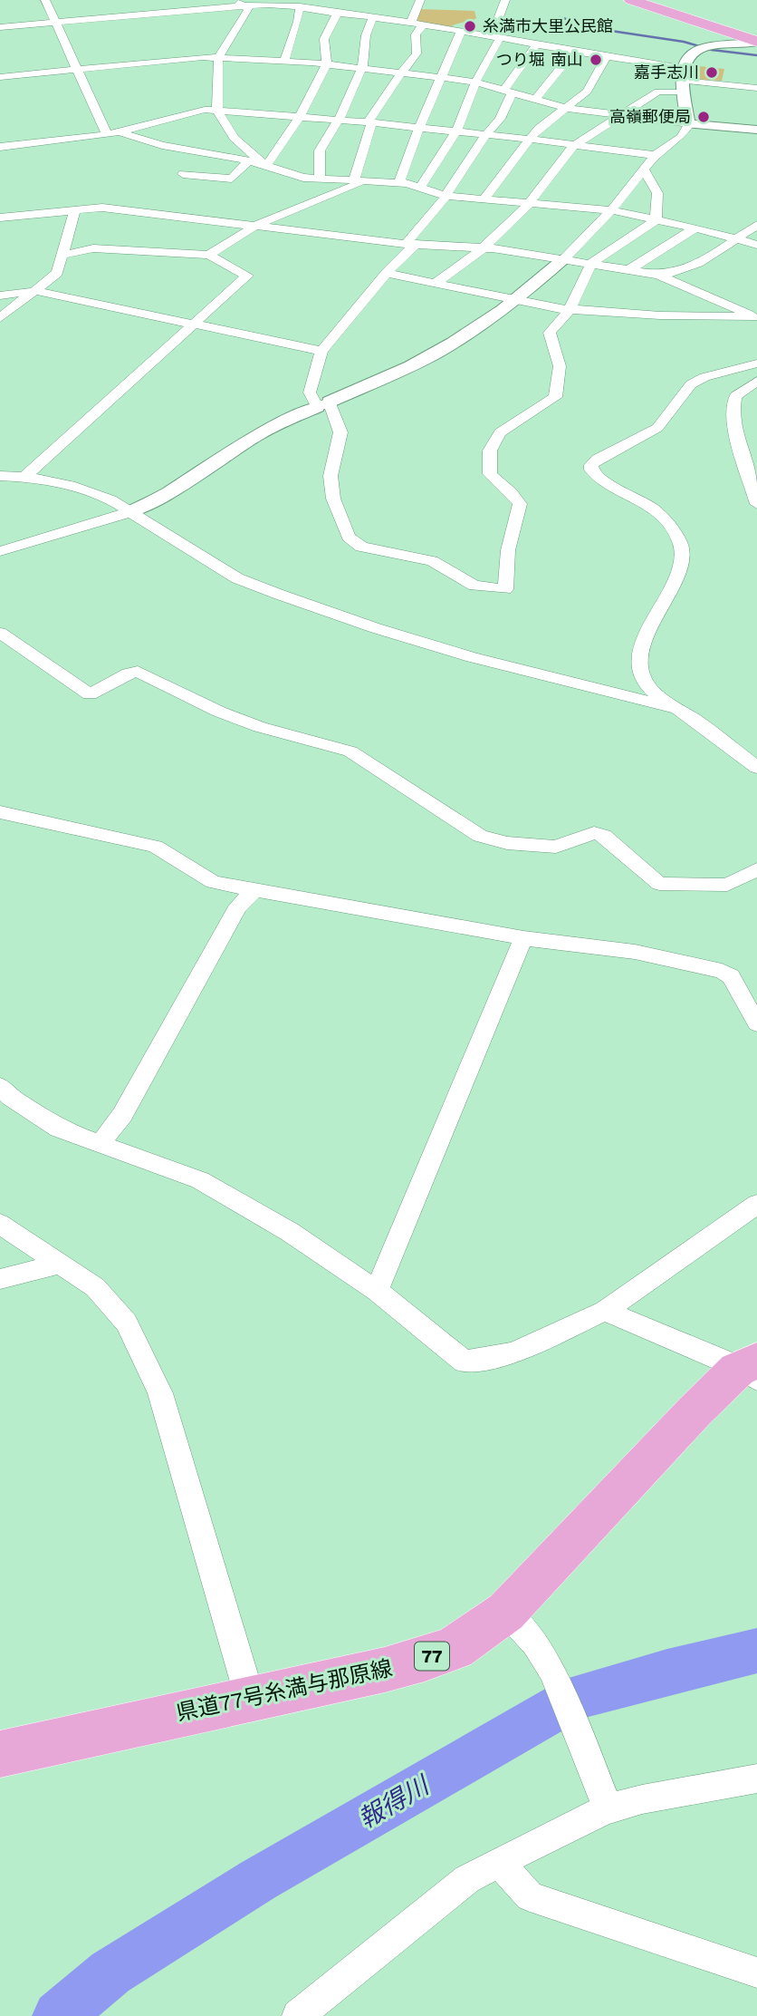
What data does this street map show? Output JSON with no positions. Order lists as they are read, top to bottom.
{
  "streets": {
    "main road": ["77", "県道77号糸満与那原線"]
  },
  "water": ["報得川"],
  "places": [
    "糸満市大里公民館",
    "つり堀 南山",
    "嘉手志川",
    "高嶺郵便局"
  ]
}
